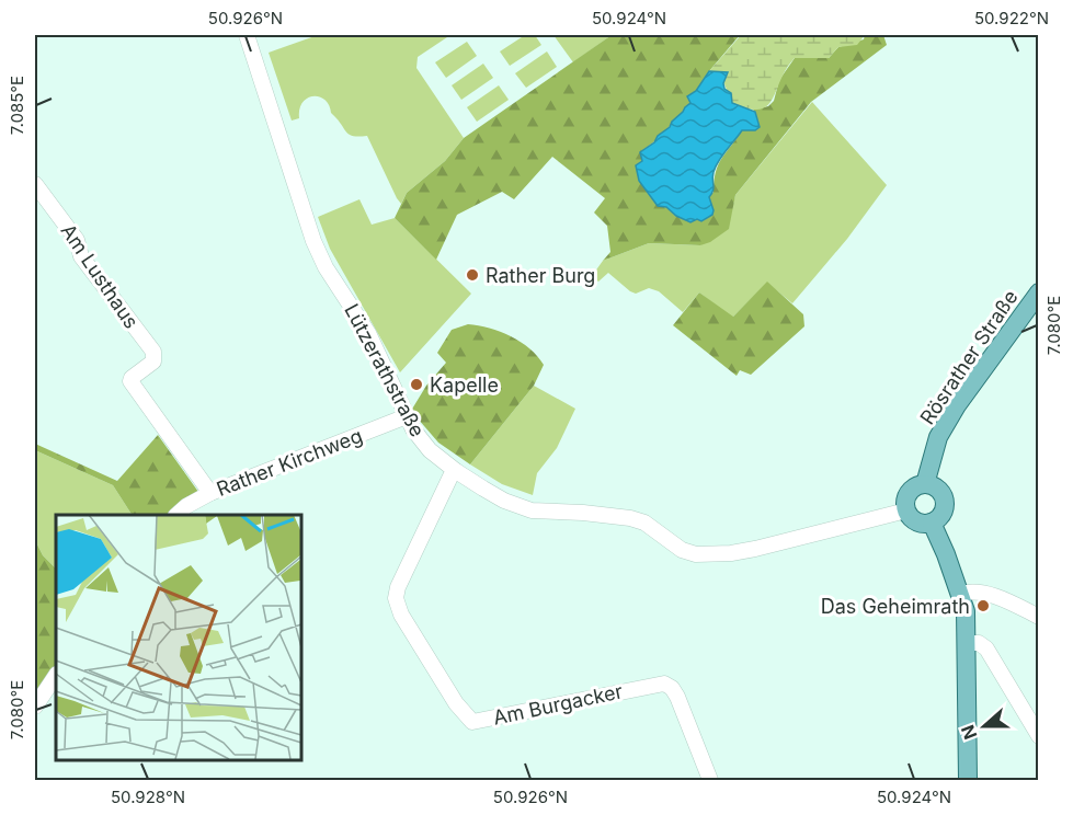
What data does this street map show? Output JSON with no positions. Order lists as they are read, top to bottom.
{
  "streets": {
    "main road": ["Rösrather Straße"],
    "street": [
      "Am Lusthaus",
      "Lützerathstraße",
      "Rather Kirchweg",
      "Am Burgacker"
    ]
  },
  "crossings": [
    ["Am Lusthaus", "Rather Kirchweg"],
    ["Rösrather Straße", "Lützerathstraße"],
    ["Lützerathstraße", "Rather Kirchweg"],
    ["Lützerathstraße", "Am Burgacker"]
  ],
  "places": ["Rather Burg", "Kapelle", "Das Geheimrath"],
  "north": "left",
  "coordinates": [
    "50.926°N",
    "50.924°N",
    "50.922°N",
    "7.085°E",
    "7.080°E",
    "50.928°N"
  ]
}
